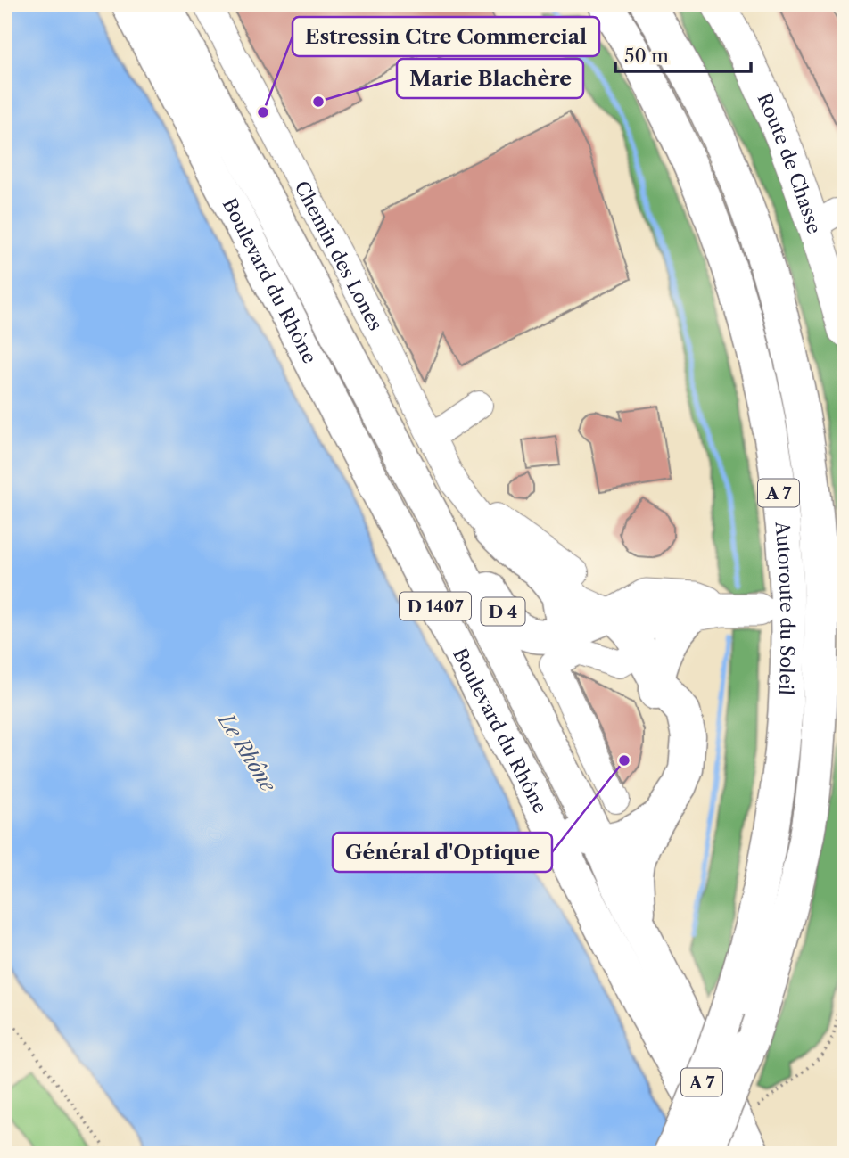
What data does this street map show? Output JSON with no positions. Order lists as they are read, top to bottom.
{
  "streets": {
    "highway": [
      "Boulevard du Rhône",
      "A 7",
      "D 1407",
      "Autoroute du Soleil",
      "D 4"
    ],
    "main road": ["Route de Chasse"],
    "street": ["Chemin des Lones"]
  },
  "crossings": [
    ["Boulevard du Rhône", "Autoroute du Soleil"],
    ["Boulevard du Rhône", "D 4"]
  ],
  "water": ["Le Rhône"],
  "places": ["Marie Blachère", "Estressin Ctre Commercial", "Général d'Optique"],
  "scale_bar": "50 m"
}
